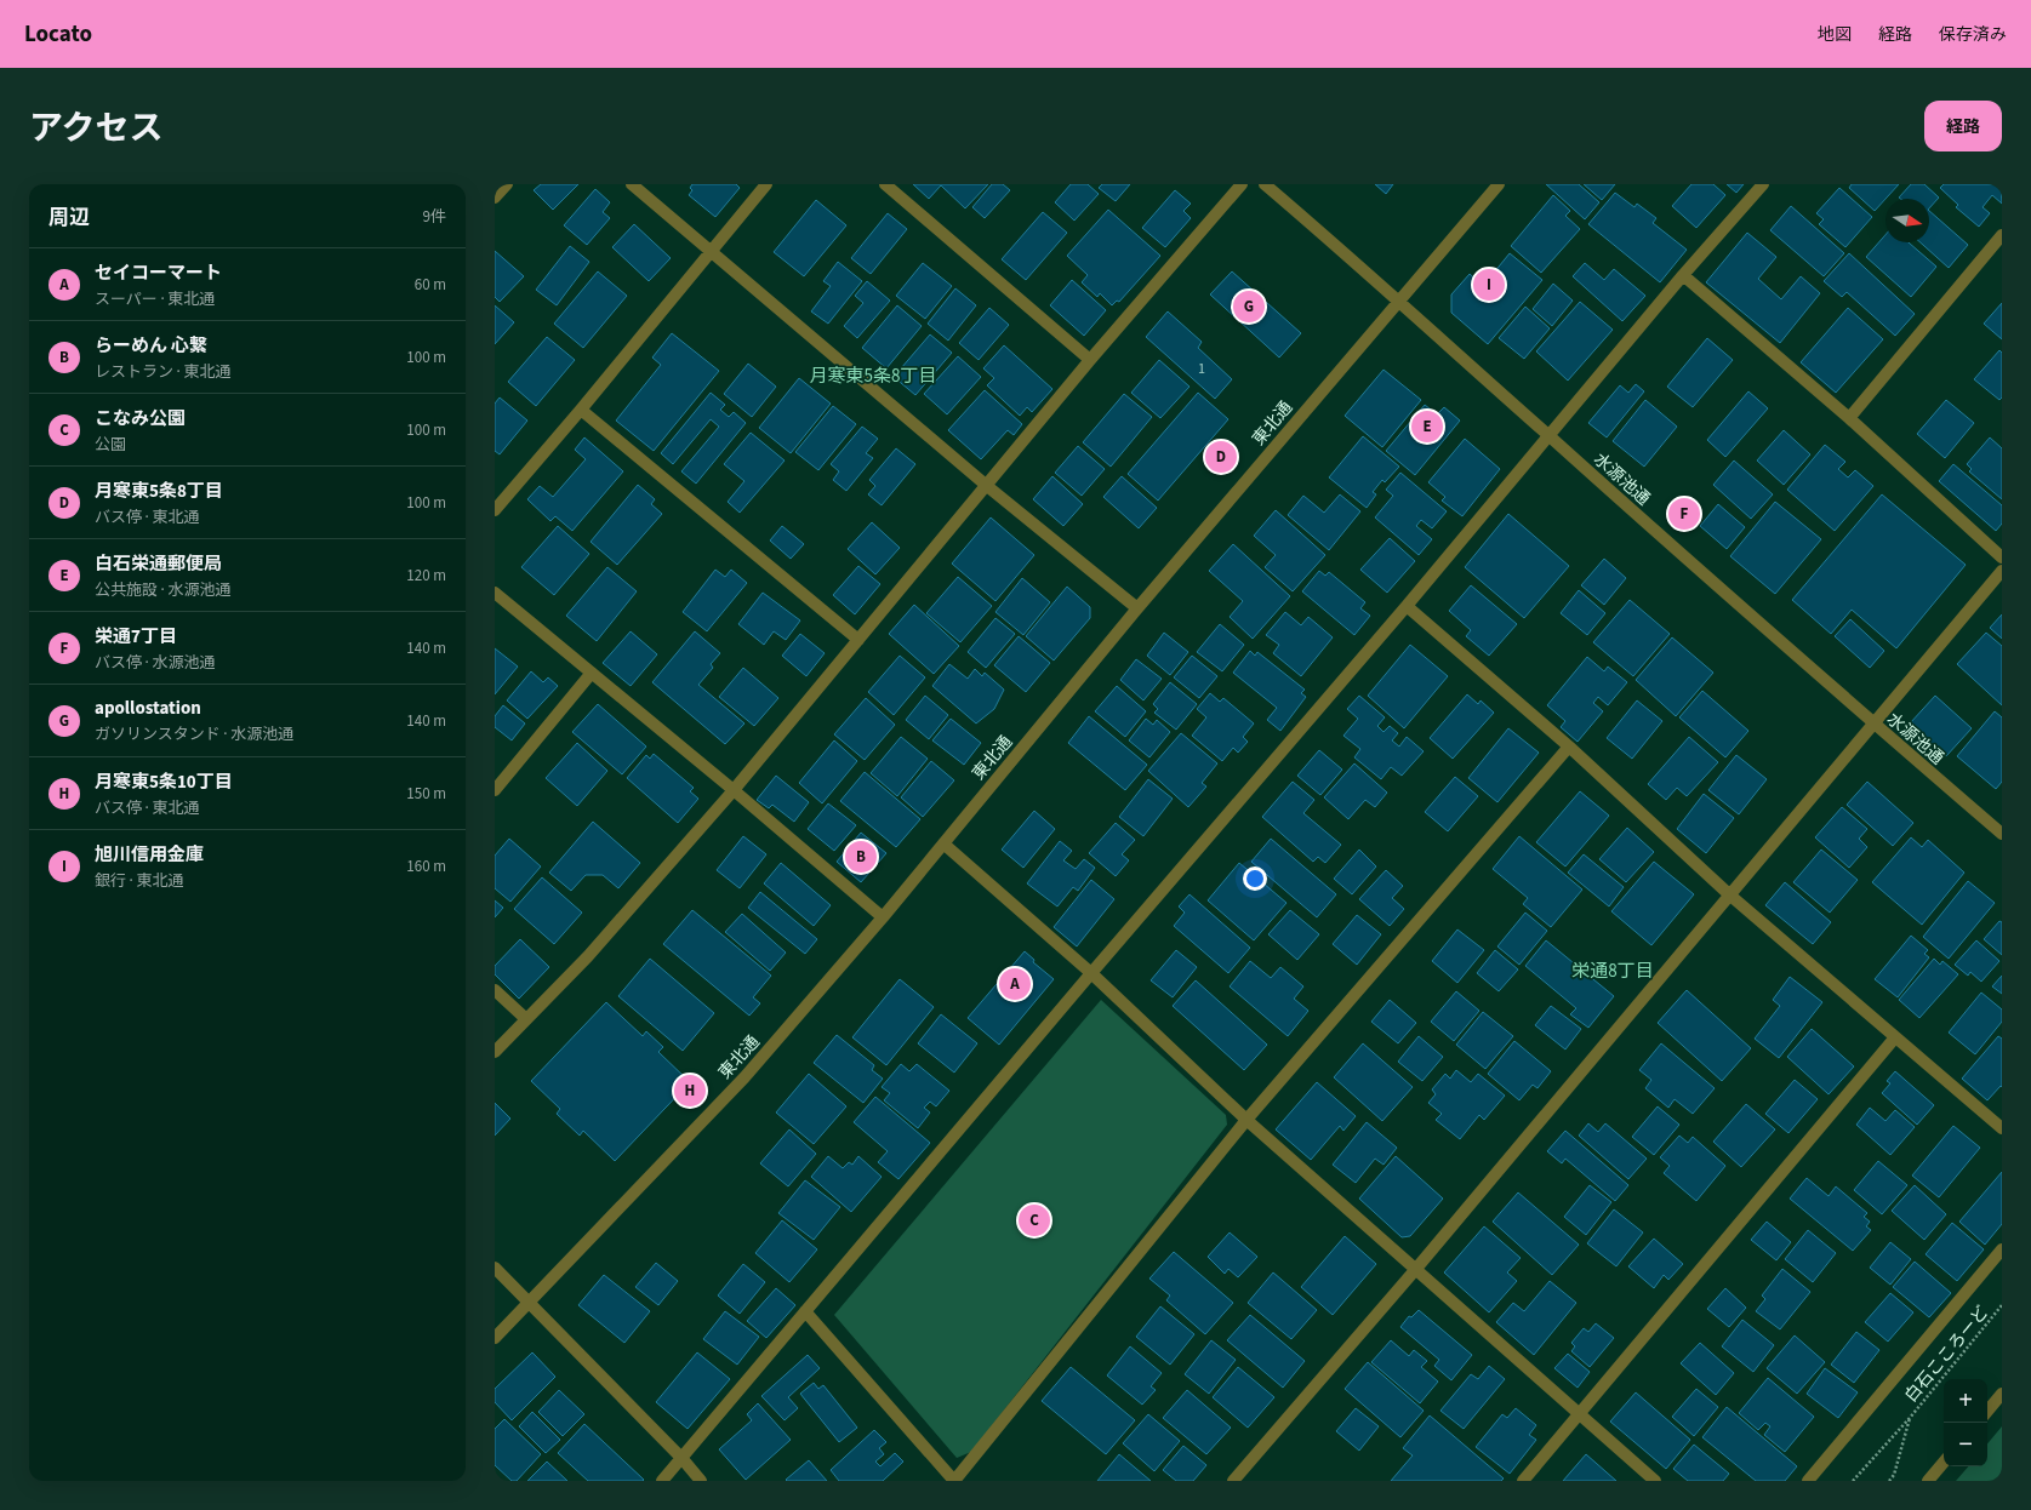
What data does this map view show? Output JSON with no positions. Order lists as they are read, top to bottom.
{
  "streets": {
    "street": ["東北通", "水源池通"],
    "path": ["白石こころーど"]
  },
  "crossings": [
    ["東北通", "水源池通"]
  ],
  "districts": ["月寒東5条8丁目", "栄通8丁目"],
  "house_numbers": ["1"],
  "north": "right",
  "page": {
    "header": "Locato",
    "nav": ["地図", "経路", "保存済み"],
    "title": "アクセス",
    "buttons": "経路",
    "heading": ["周辺", "9件"],
    "list": [
      {
        "mark": "A",
        "name": "セイコーマート",
        "note": "スーパー · 東北通",
        "value": "60 m"
      },
      {
        "mark": "B",
        "name": "らーめん 心繋",
        "note": "レストラン · 東北通",
        "value": "100 m"
      },
      {
        "mark": "C",
        "name": "こなみ公園",
        "note": "公園",
        "value": "100 m"
      },
      {
        "mark": "D",
        "name": "月寒東5条8丁目",
        "note": "バス停 · 東北通",
        "value": "100 m"
      },
      {
        "mark": "E",
        "name": "白石栄通郵便局",
        "note": "公共施設 · 水源池通",
        "value": "120 m"
      },
      {
        "mark": "F",
        "name": "栄通7丁目",
        "note": "バス停 · 水源池通",
        "value": "140 m"
      },
      {
        "mark": "G",
        "name": "apollostation",
        "note": "ガソリンスタンド · 水源池通",
        "value": "140 m"
      },
      {
        "mark": "H",
        "name": "月寒東5条10丁目",
        "note": "バス停 · 東北通",
        "value": "150 m"
      },
      {
        "mark": "I",
        "name": "旭川信用金庫",
        "note": "銀行 · 東北通",
        "value": "160 m"
      }
    ],
    "pins": [
      "I",
      "G",
      "E",
      "D",
      "F",
      "B",
      "A",
      "H",
      "C"
    ],
    "map_buttons": ["+", "−"]
  }
}
